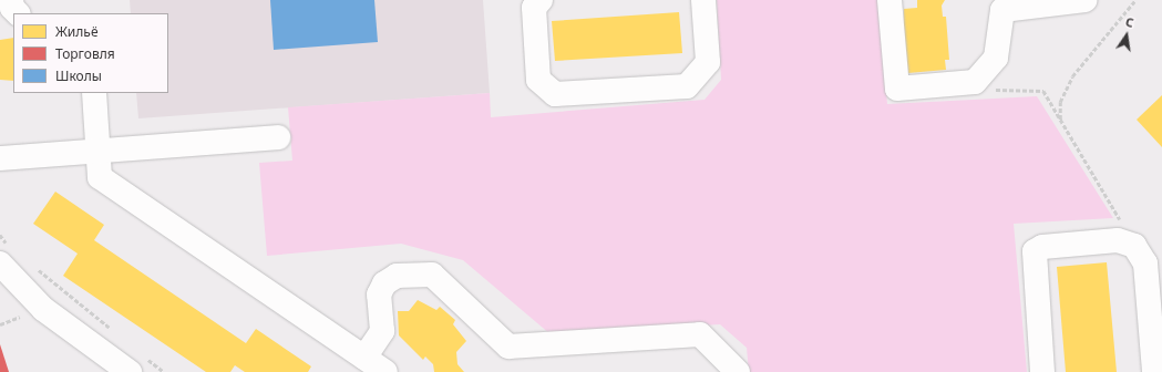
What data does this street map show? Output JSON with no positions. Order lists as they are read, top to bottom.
{
  "legend": ["Жильё", "Торговля", "Школы"],
  "north": "top"
}
